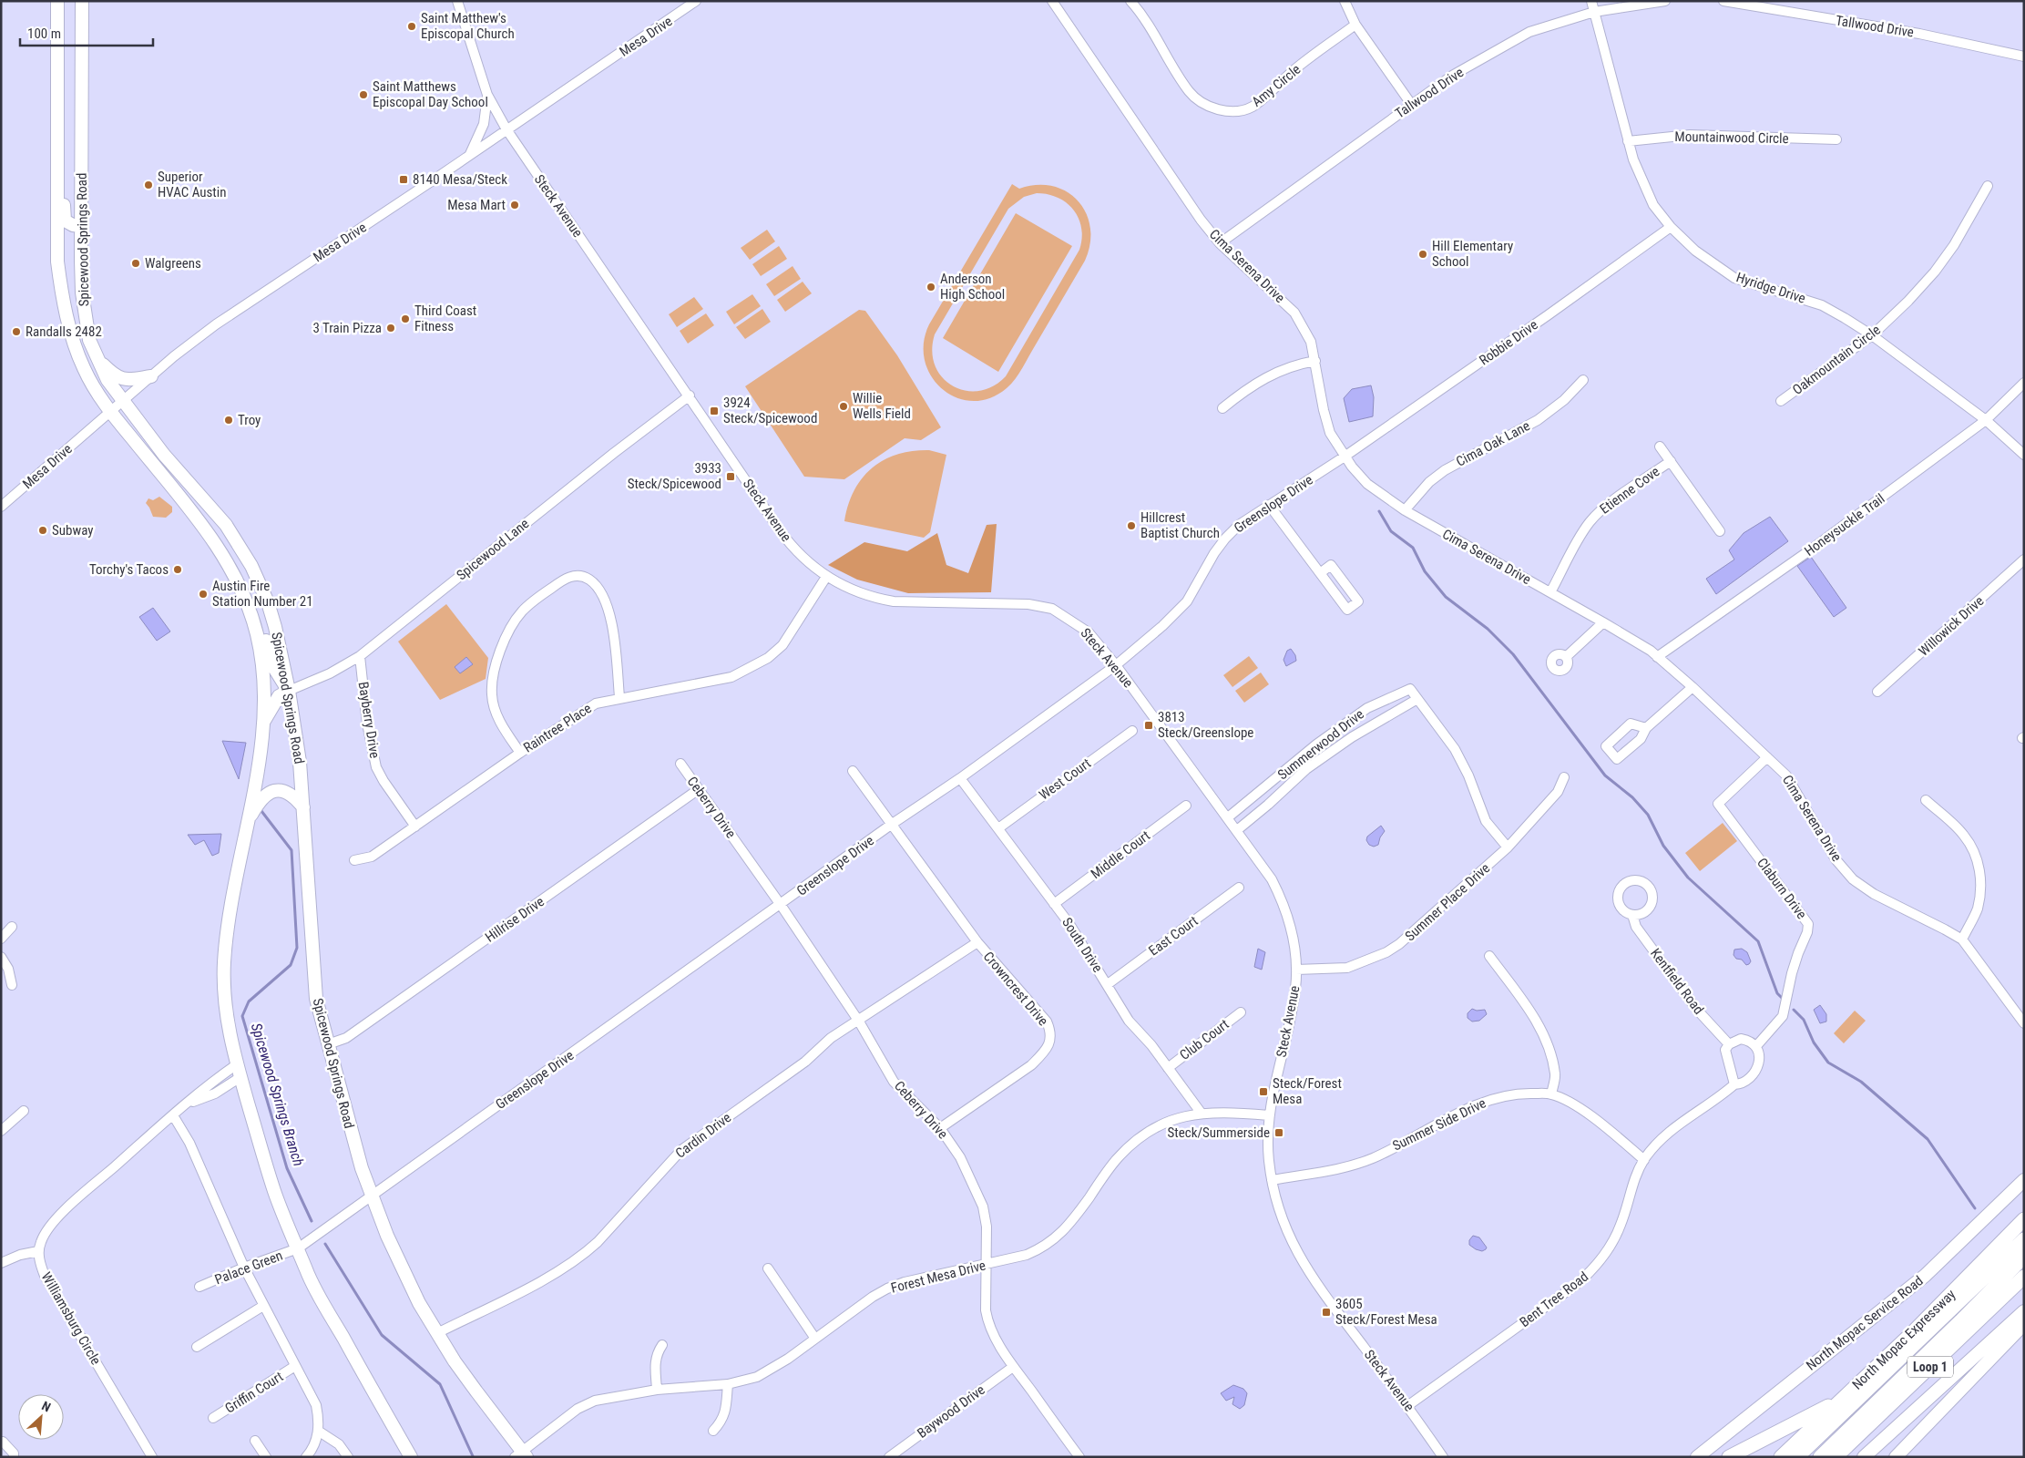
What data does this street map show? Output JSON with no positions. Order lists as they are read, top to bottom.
{
  "streets": {
    "highway": ["North Mopac Expressway", "Loop 1"],
    "main road": ["Spicewood Springs Road", "North Mopac Service Road"],
    "street": [
      "Tallwood Drive",
      "Mesa Drive",
      "Amy Circle",
      "Mountainwood Circle",
      "Steck Avenue",
      "Cima Serena Drive",
      "Hyridge Drive",
      "Robbie Drive",
      "Oakmountain Circle",
      "Cima Oak Lane",
      "Etienne Cove",
      "Greenslope Drive",
      "Honeysuckle Trail",
      "Spicewood Lane",
      "Willowick Drive",
      "Bayberry Drive",
      "Raintree Place",
      "Summerwood Drive",
      "West Court",
      "Ceberry Drive",
      "Middle Court",
      "Claburn Drive",
      "Summer Place Drive",
      "Hillrise Drive",
      "East Court",
      "South Drive",
      "Kentfield Road",
      "Crowncrest Drive",
      "Club Court",
      "Summer Side Drive",
      "Cardin Drive",
      "Palace Green",
      "Forest Mesa Drive",
      "Bent Tree Road",
      "Williamsburg Circle",
      "Griffin Court",
      "Baywood Drive"
    ]
  },
  "crossings": [
    ["Tallwood Drive", "Cima Serena Drive"],
    ["Tallwood Drive", "Hyridge Drive"],
    ["Mesa Drive", "Steck Avenue"],
    ["Mesa Drive", "Spicewood Springs Road"],
    ["Mountainwood Circle", "Hyridge Drive"],
    ["Steck Avenue", "Greenslope Drive"],
    ["Steck Avenue", "Spicewood Lane"],
    ["Steck Avenue", "Raintree Place"],
    ["Steck Avenue", "Summerwood Drive"],
    ["Steck Avenue", "Summer Place Drive"],
    ["Steck Avenue", "Summer Side Drive"],
    ["Steck Avenue", "Forest Mesa Drive"],
    ["Steck Avenue", "Bent Tree Road"],
    ["Spicewood Springs Road", "Greenslope Drive"],
    ["Spicewood Springs Road", "Spicewood Lane"],
    ["Spicewood Springs Road", "Hillrise Drive"],
    ["Spicewood Springs Road", "Cardin Drive"],
    ["Spicewood Springs Road", "Palace Green"],
    ["Spicewood Springs Road", "Forest Mesa Drive"],
    ["Cima Serena Drive", "Robbie Drive"],
    ["Cima Serena Drive", "Cima Oak Lane"],
    ["Cima Serena Drive", "Etienne Cove"],
    ["Cima Serena Drive", "Greenslope Drive"],
    ["Cima Serena Drive", "Honeysuckle Trail"],
    ["Cima Serena Drive", "Claburn Drive"],
    ["Hyridge Drive", "Robbie Drive"],
    ["Hyridge Drive", "Oakmountain Circle"],
    ["Hyridge Drive", "Honeysuckle Trail"],
    ["Robbie Drive", "Greenslope Drive"],
    ["Greenslope Drive", "Ceberry Drive"],
    ["Greenslope Drive", "South Drive"],
    ["Greenslope Drive", "Crowncrest Drive"],
    ["Greenslope Drive", "Palace Green"],
    ["Spicewood Lane", "Bayberry Drive"],
    ["Bayberry Drive", "Raintree Place"],
    ["West Court", "South Drive"],
    ["Ceberry Drive", "Hillrise Drive"],
    ["Ceberry Drive", "Crowncrest Drive"],
    ["Ceberry Drive", "Cardin Drive"],
    ["Ceberry Drive", "Forest Mesa Drive"],
    ["Ceberry Drive", "Baywood Drive"],
    ["Middle Court", "South Drive"],
    ["Claburn Drive", "Bent Tree Road"],
    ["East Court", "South Drive"],
    ["South Drive", "Club Court"],
    ["South Drive", "Forest Mesa Drive"],
    ["Crowncrest Drive", "Cardin Drive"],
    ["Summer Side Drive", "Bent Tree Road"]
  ],
  "water": ["Spicewood Springs Branch"],
  "places": {
    "other": [
      "Saint Matthew's Episcopal Church",
      "Saint Matthews Episcopal Day School",
      "Superior HVAC Austin",
      "Mesa Mart",
      "Hill Elementary School",
      "Walgreens",
      "Anderson High School",
      "Third Coast Fitness",
      "3 Train Pizza",
      "Randalls 2482",
      "Willie Wells Field",
      "Troy",
      "Hillcrest Baptist Church",
      "Subway",
      "Torchy's Tacos",
      "Austin Fire Station Number 21"
    ],
    "transit": [
      "8140 Mesa/Steck",
      "3924 Steck/Spicewood",
      "3933 Steck/Spicewood",
      "3813 Steck/Greenslope",
      "Steck/Forest Mesa",
      "Steck/Summerside",
      "3605 Steck/Forest Mesa"
    ]
  },
  "scale_bar": "100 m",
  "north": "top right"
}
